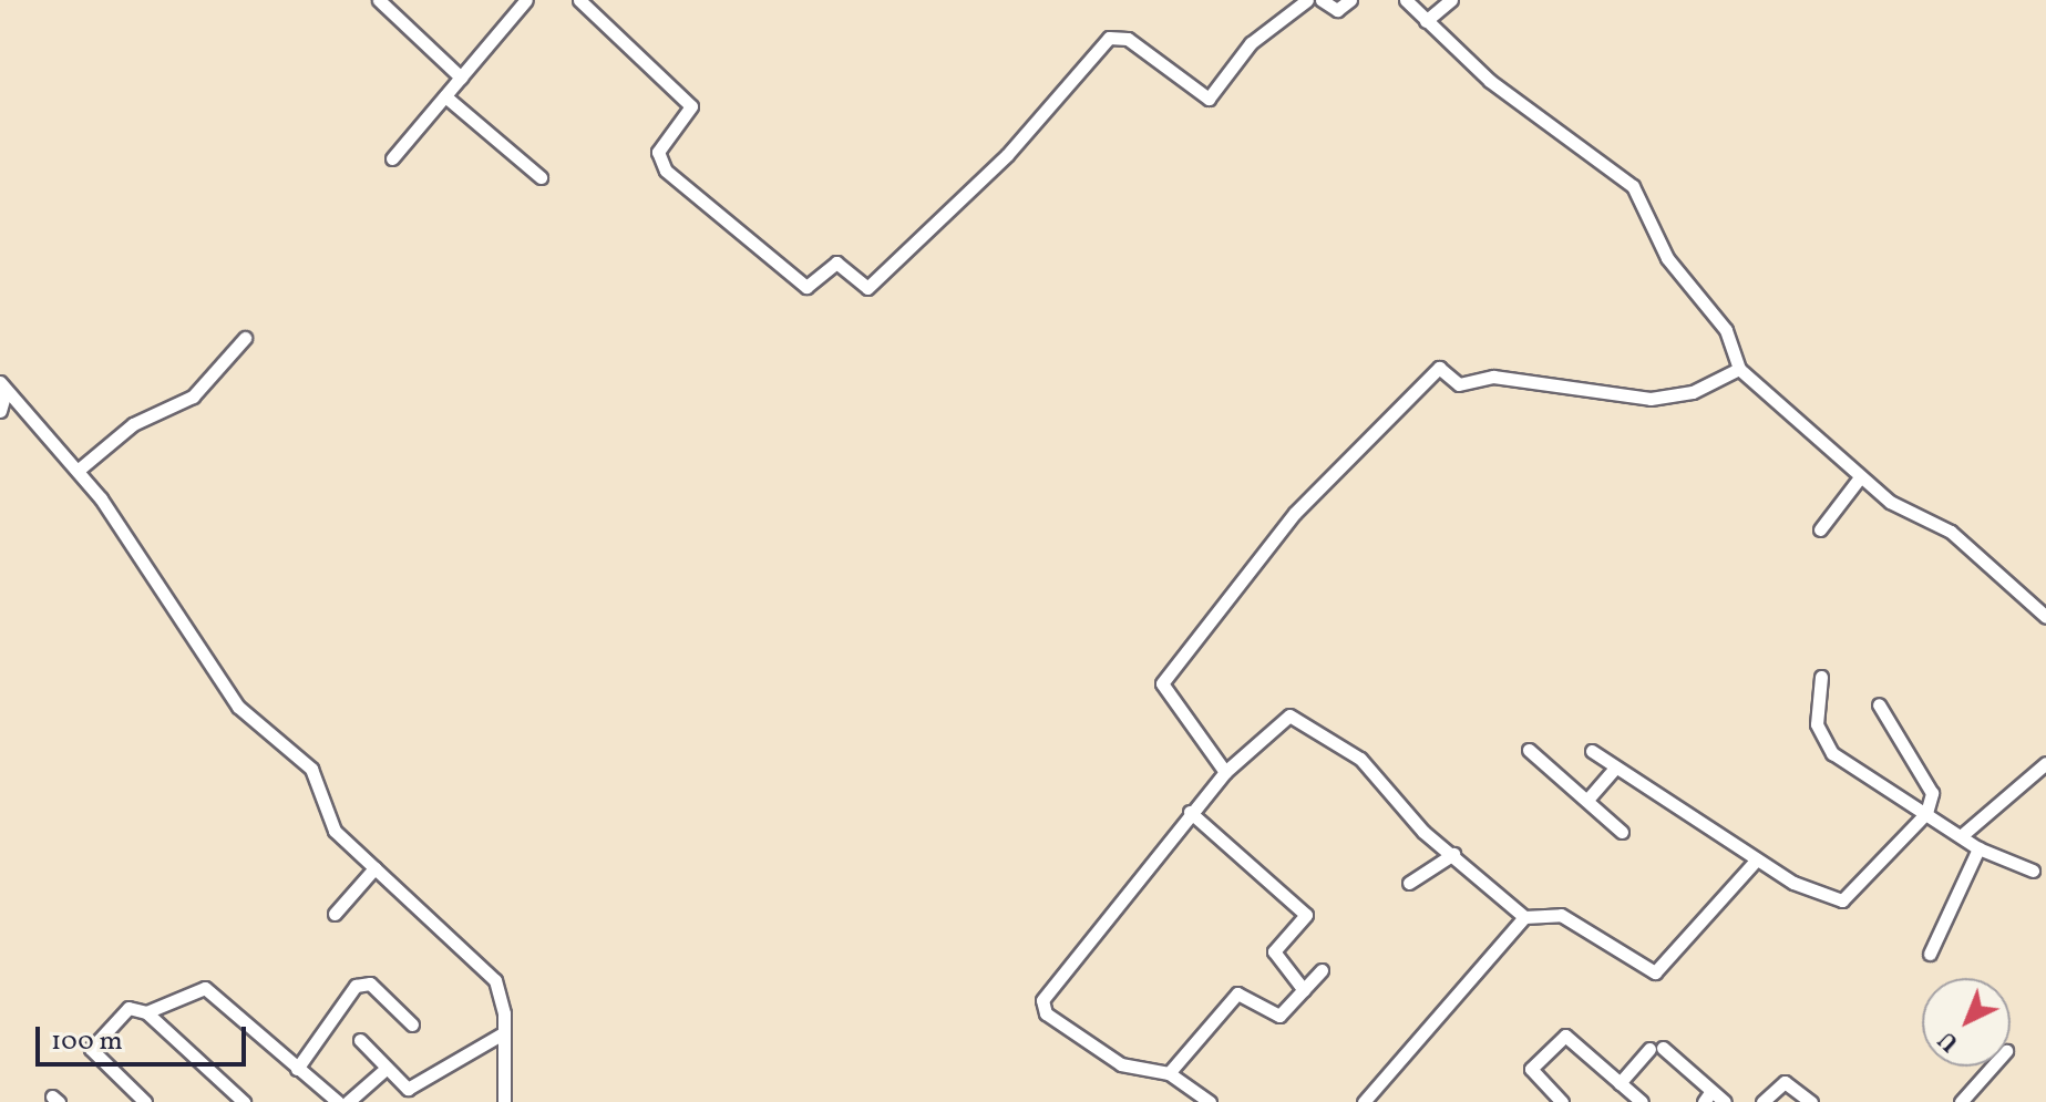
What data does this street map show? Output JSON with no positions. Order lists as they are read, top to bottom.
{
  "scale_bar": "100 m",
  "north": "bottom left"
}
